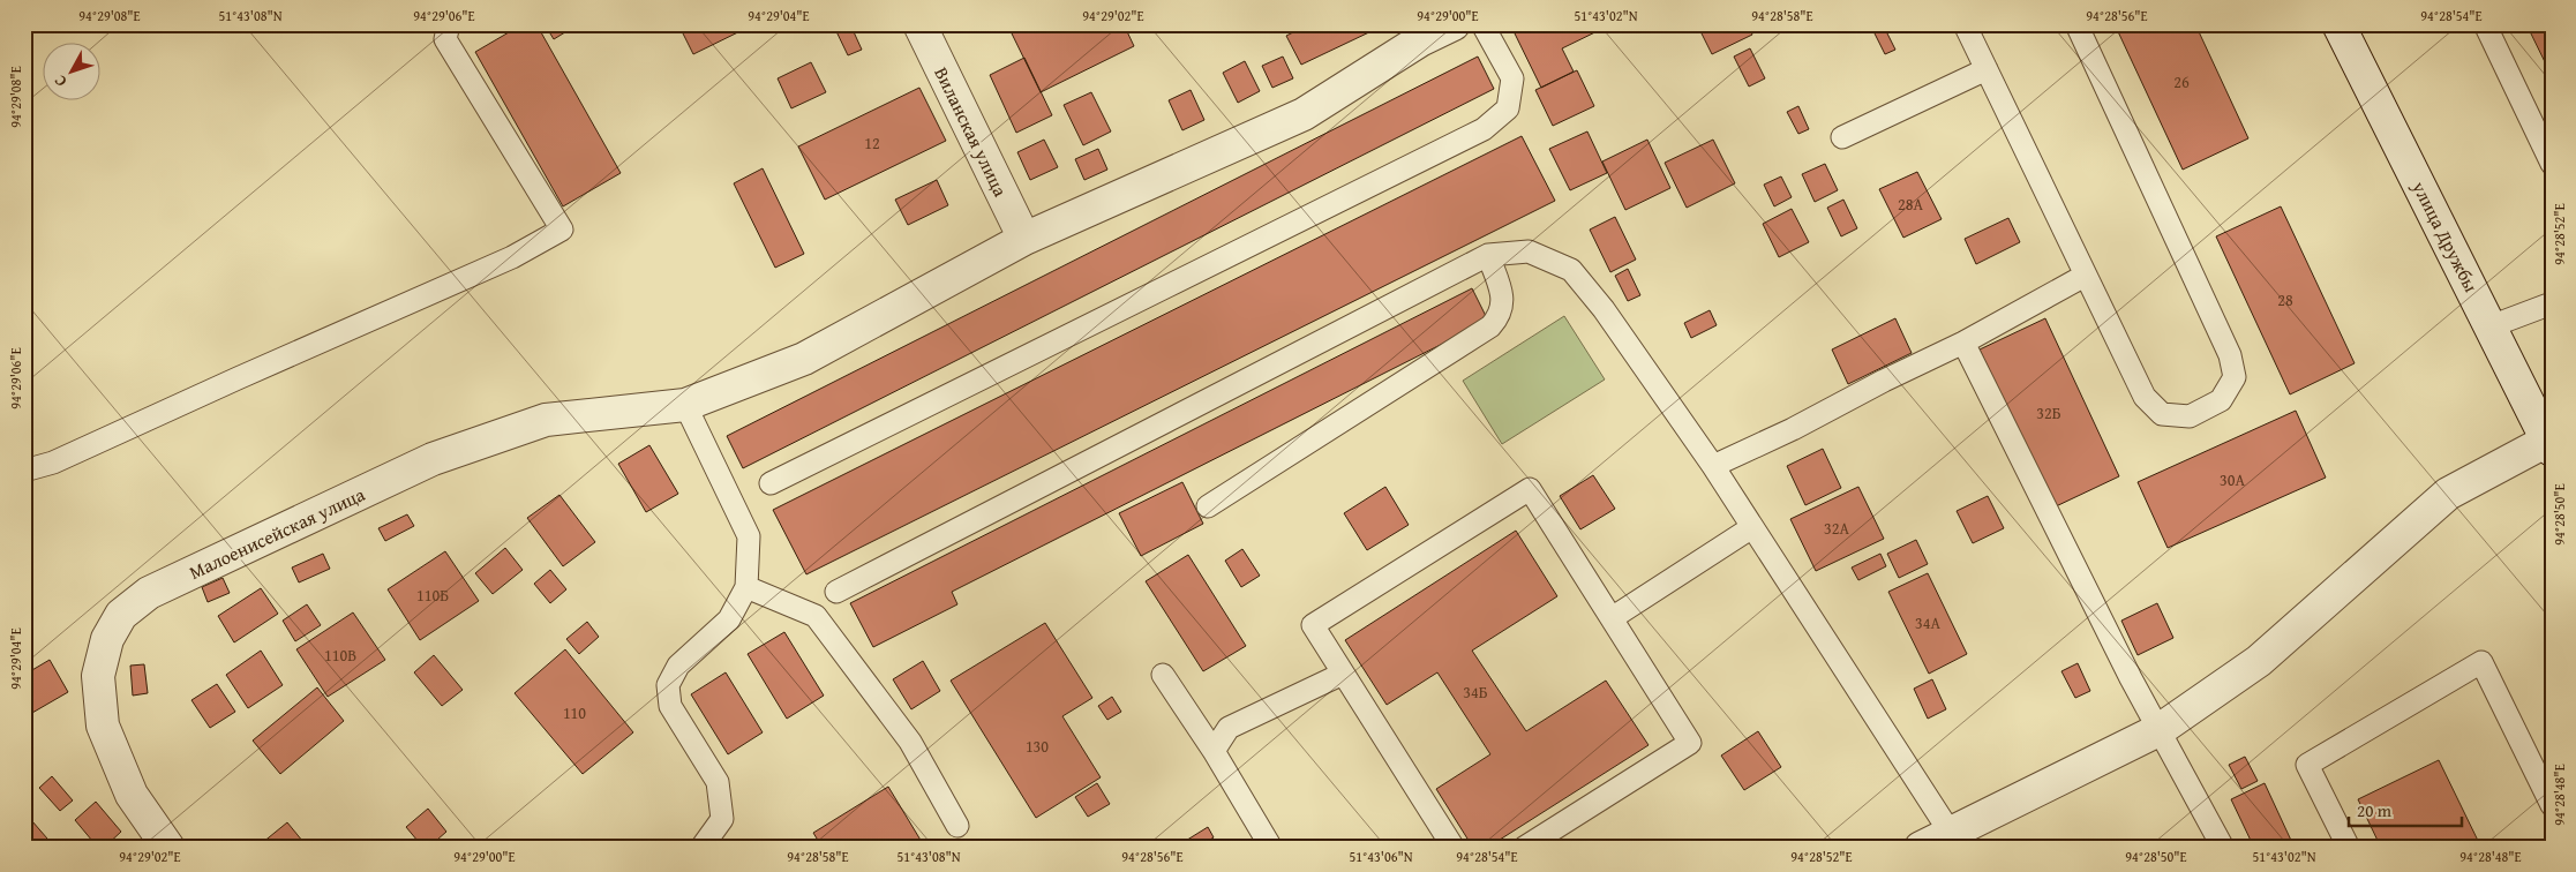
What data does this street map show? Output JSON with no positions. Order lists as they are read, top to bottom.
{
  "streets": {
    "street": ["Виланская улица", "улица Дружбы", "Малоенисейская улица"]
  },
  "crossings": [
    ["Виланская улица", "Малоенисейская улица"]
  ],
  "house_numbers": [
    "26",
    "12",
    "28А",
    "28",
    "32Б",
    "30А",
    "32А",
    "110Б",
    "34А",
    "110В",
    "34Б",
    "110",
    "130"
  ],
  "scale_bar": "20 m",
  "north": "bottom left",
  "coordinates": [
    "94°29'08\"E",
    "51°43'08\"N",
    "94°29'06\"E",
    "94°29'04\"E",
    "94°29'02\"E",
    "94°29'00\"E",
    "51°43'02\"N",
    "94°28'58\"E",
    "94°28'56\"E",
    "94°28'54\"E",
    "94°28'52\"E",
    "94°28'50\"E",
    "94°28'48\"E",
    "51°43'06\"N"
  ]
}
